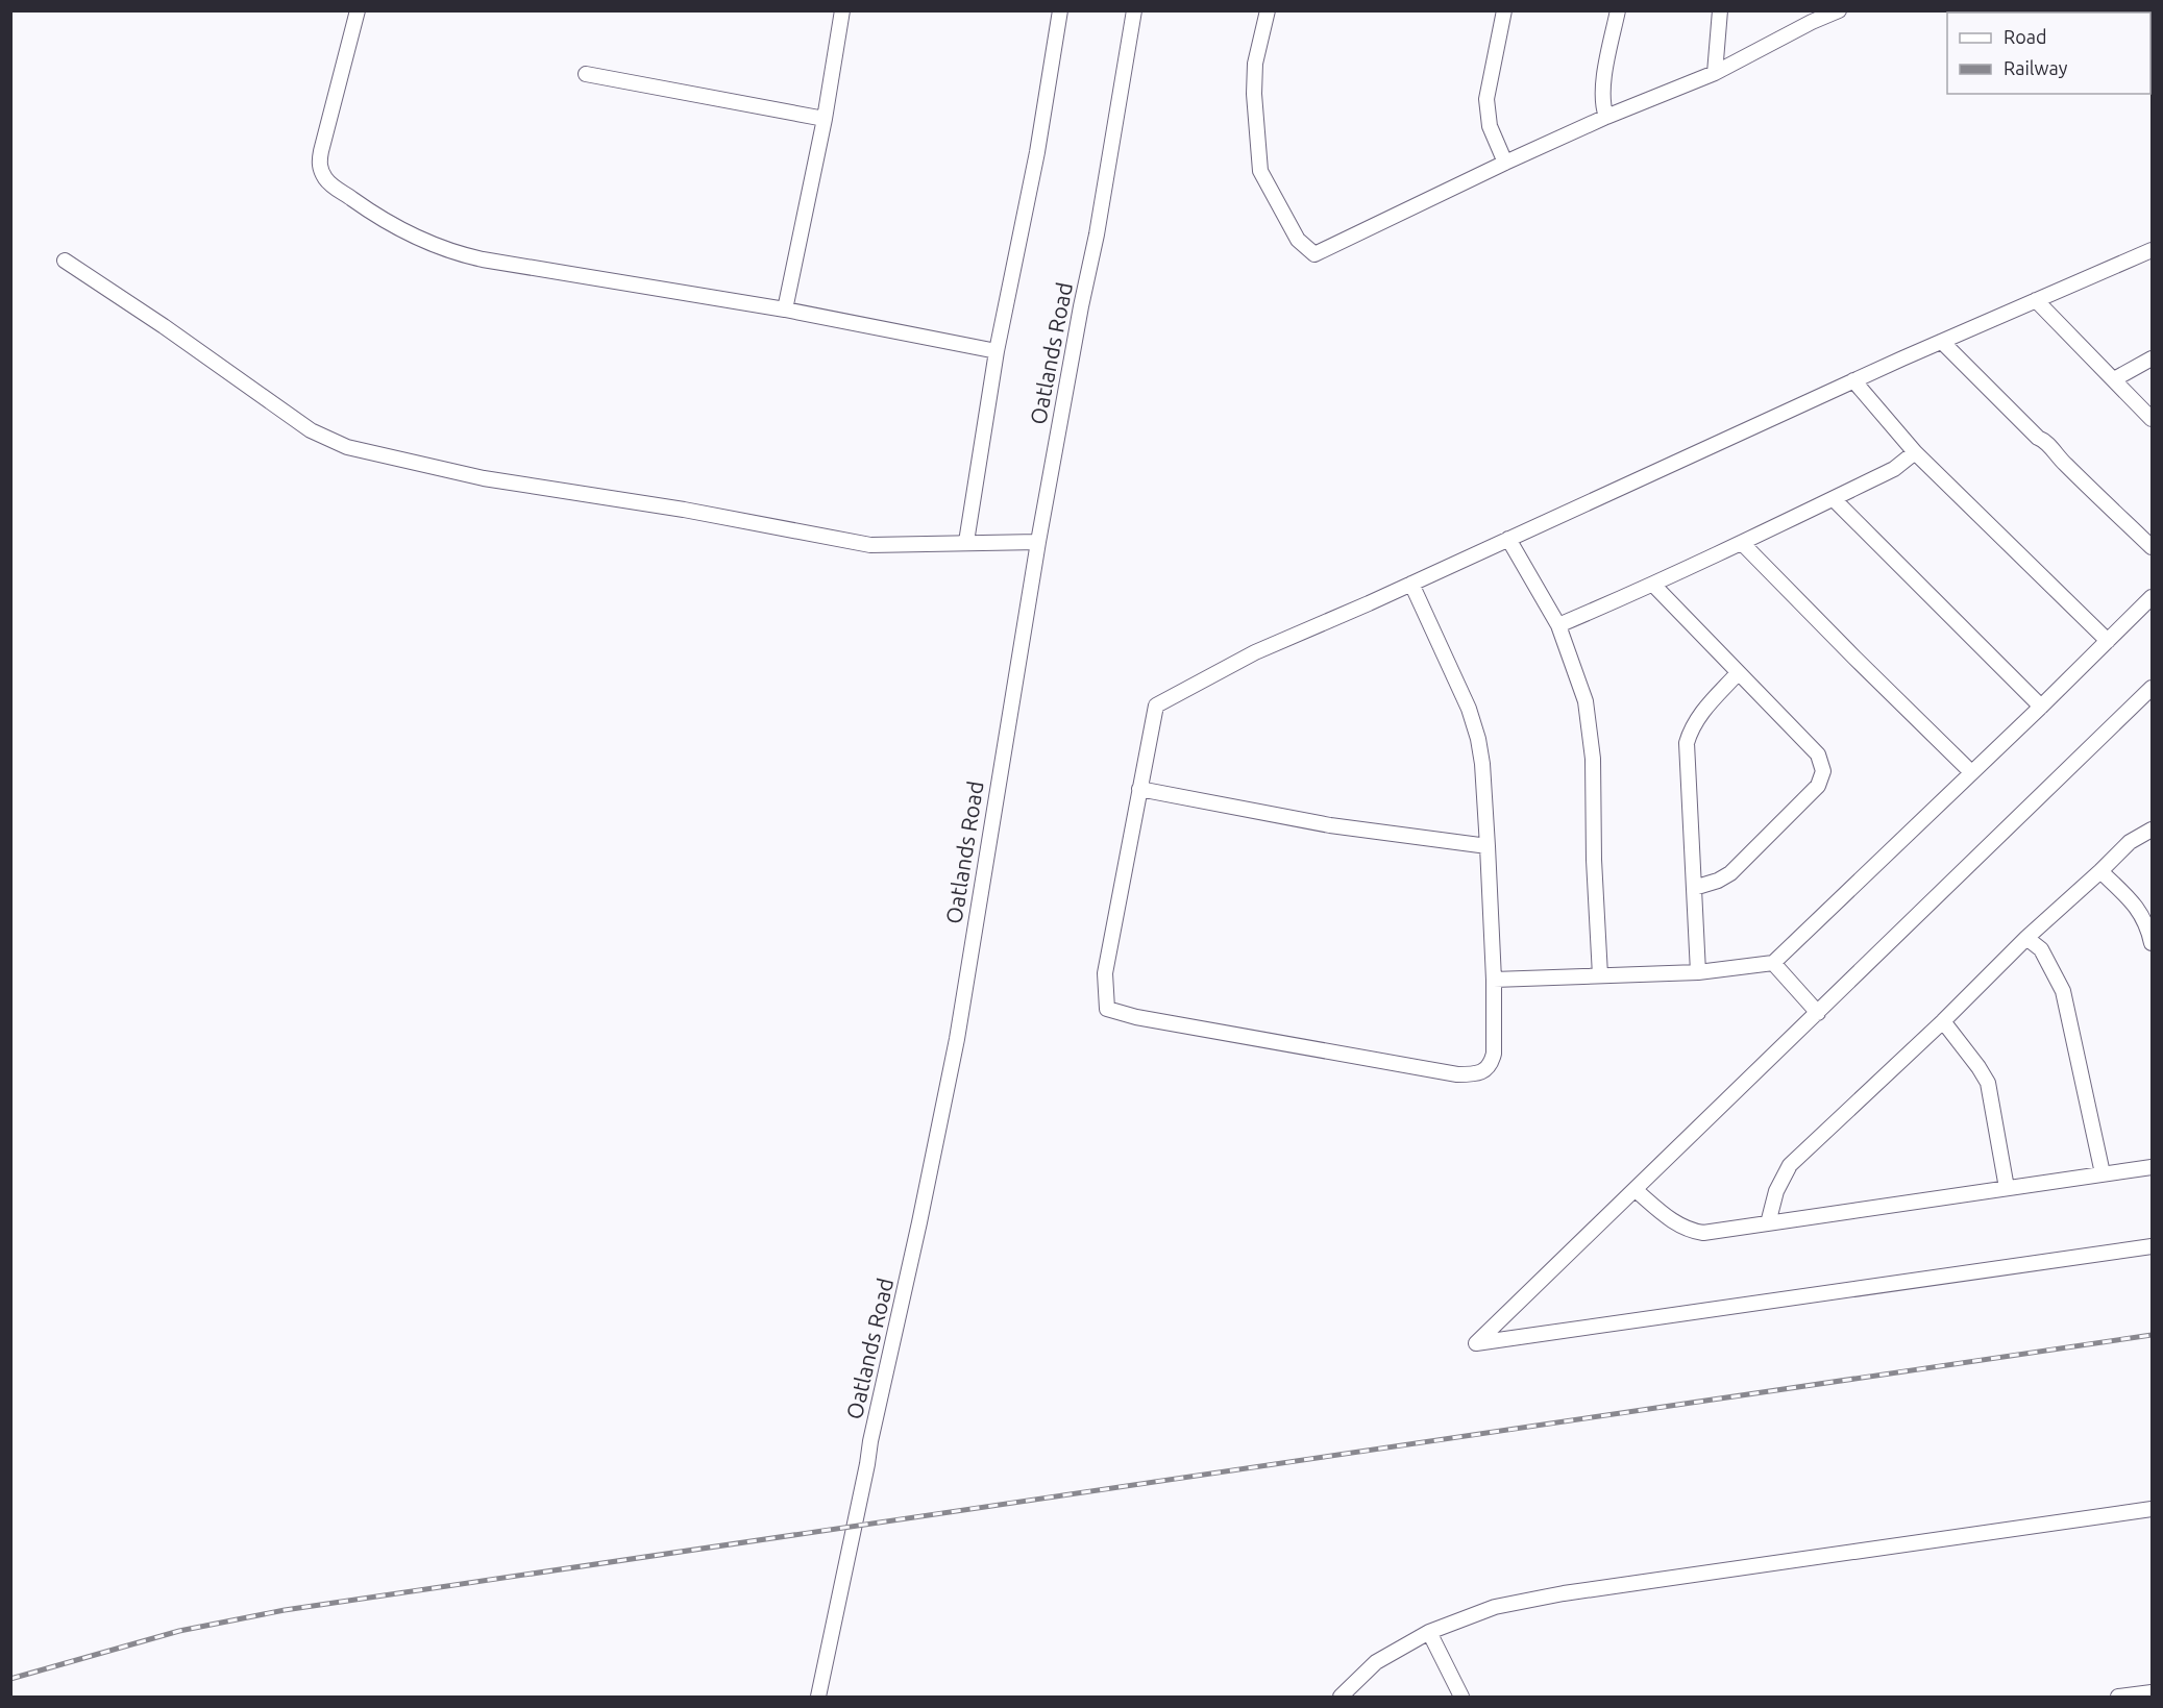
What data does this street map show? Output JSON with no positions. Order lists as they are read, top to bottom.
{
  "streets": {
    "street": ["Oatlands Road"]
  },
  "legend": ["Road", "Railway"]
}
